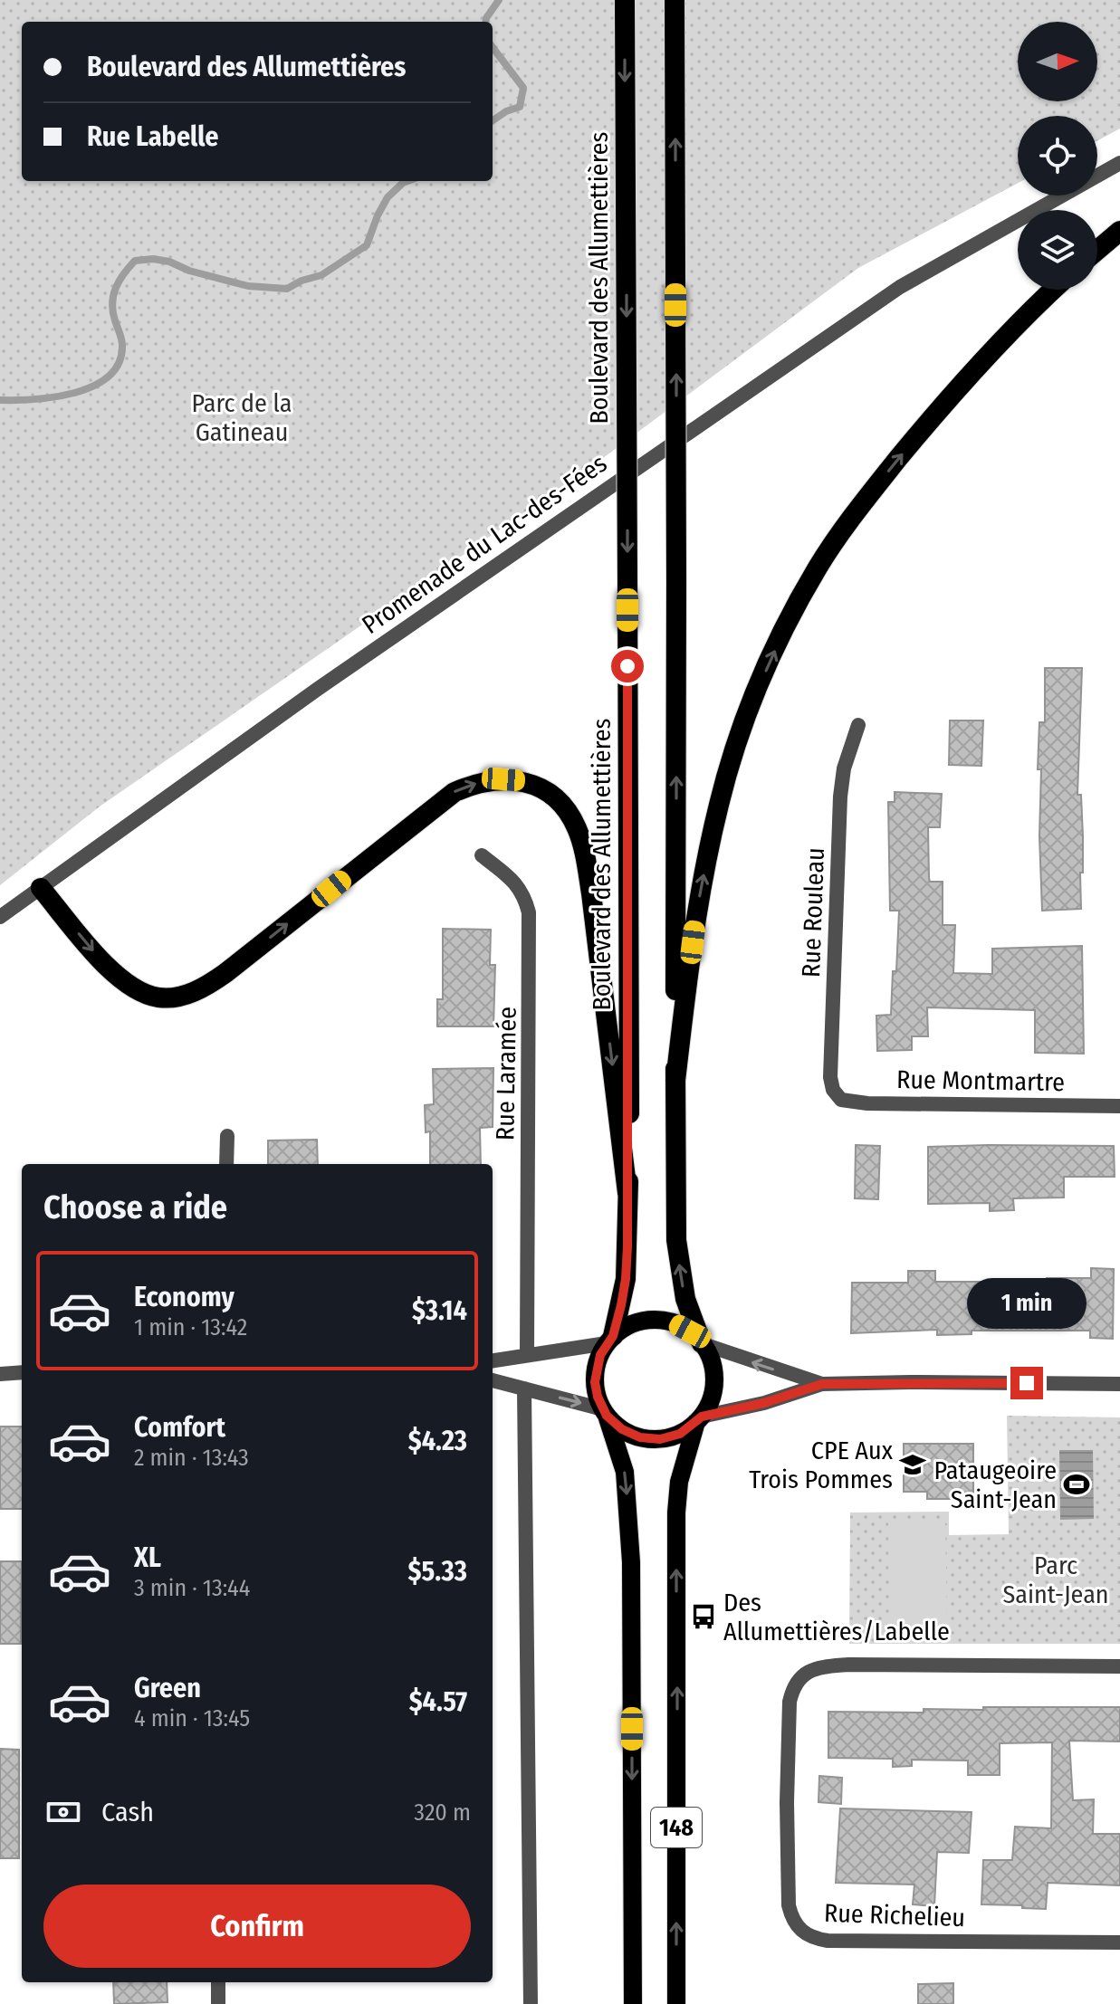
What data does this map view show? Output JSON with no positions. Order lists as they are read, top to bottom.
{
  "streets": {
    "highway": ["Boulevard des Allumettières"],
    "main road": ["148"],
    "street": [
      "Promenade du Lac-des-Fées",
      "Rue Rouleau",
      "Rue Laramée",
      "Rue Montmartre",
      "Rue Richelieu"
    ]
  },
  "crossings": [
    ["Boulevard des Allumettières", "148"],
    ["Rue Rouleau", "Rue Montmartre"]
  ],
  "parks": ["Parc de la Gatineau", "Parc Saint-Jean"],
  "places": {
    "school or university": ["CPE Aux Trois Pommes"],
    "sports": ["Pataugeoire Saint-Jean"],
    "bus stop": ["Des Allumettières/Labelle"]
  },
  "north": "right",
  "page": {
    "banner": ["Boulevard des Allumettières", "Rue Labelle"],
    "heading": "Choose a ride",
    "list": [
      {
        "name": "Economy",
        "note": "1 min · 13:42",
        "value": "$3.14"
      },
      {
        "name": "Comfort",
        "note": "2 min · 13:43",
        "value": "$4.23"
      },
      {
        "name": "XL",
        "note": "3 min · 13:44",
        "value": "$5.33"
      },
      {
        "name": "Green",
        "note": "4 min · 13:45",
        "value": "$4.57"
      }
    ],
    "bubble": "1 min",
    "pay": ["Cash", "320 m"],
    "buttons": "Confirm"
  }
}
